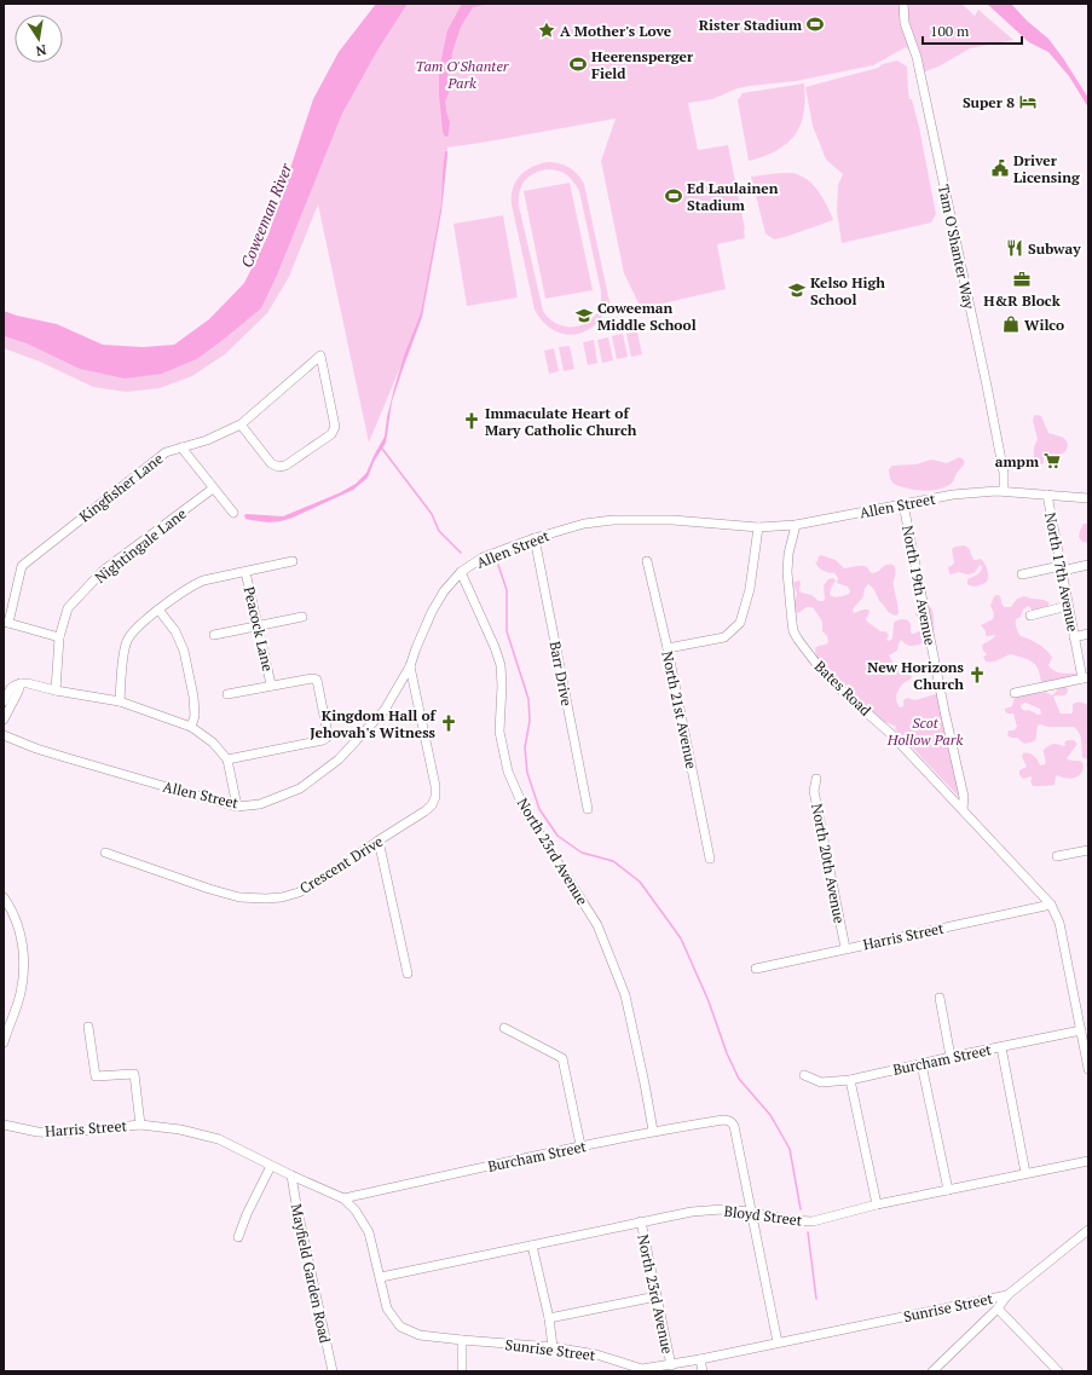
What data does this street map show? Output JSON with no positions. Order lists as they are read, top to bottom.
{
  "streets": {
    "street": [
      "Tam O'Shanter Way",
      "Kingfisher Lane",
      "Allen Street",
      "Nightingale Lane",
      "North 17th Avenue",
      "North 19th Avenue",
      "Peacock Lane",
      "Barr Drive",
      "Bates Road",
      "North 21st Avenue",
      "North 23rd Avenue",
      "North 20th Avenue",
      "Crescent Drive",
      "Harris Street",
      "Burcham Street",
      "Bloyd Street",
      "Mayfield Garden Road",
      "Sunrise Street"
    ]
  },
  "crossings": [
    ["Tam O'Shanter Way", "Allen Street"],
    ["Allen Street", "North 17th Avenue"],
    ["Allen Street", "North 19th Avenue"],
    ["Allen Street", "Barr Drive"],
    ["Allen Street", "Bates Road"],
    ["Allen Street", "North 23rd Avenue"],
    ["Allen Street", "Crescent Drive"],
    ["North 19th Avenue", "Bates Road"],
    ["Bates Road", "Harris Street"],
    ["North 23rd Avenue", "Burcham Street"],
    ["North 23rd Avenue", "Bloyd Street"],
    ["North 23rd Avenue", "Sunrise Street"],
    ["North 20th Avenue", "Harris Street"],
    ["Harris Street", "Sunrise Street"],
    ["Burcham Street", "Bloyd Street"],
    ["Burcham Street", "Sunrise Street"],
    ["Bloyd Street", "Sunrise Street"],
    ["Mayfield Garden Road", "Sunrise Street"]
  ],
  "water": ["Coweeman River"],
  "parks": ["Tam O'Shanter Park", "Scot Hollow Park"],
  "places": {
    "sports": ["Rister Stadium", "Heerensperger Field", "Ed Laulainen Stadium"],
    "place": ["A Mother's Love"],
    "hotel": ["Super 8"],
    "public building": ["Driver Licensing"],
    "restaurant": ["Subway"],
    "office": ["H&R Block"],
    "school or university": ["Kelso High School", "Coweeman Middle School"],
    "shop": ["Wilco"],
    "church": ["Immaculate Heart of Mary Catholic Church", "New Horizons Church", "Kingdom Hall of Jehovah's Witness"],
    "supermarket": ["ampm"]
  },
  "scale_bar": "100 m",
  "north": "bottom"
}
